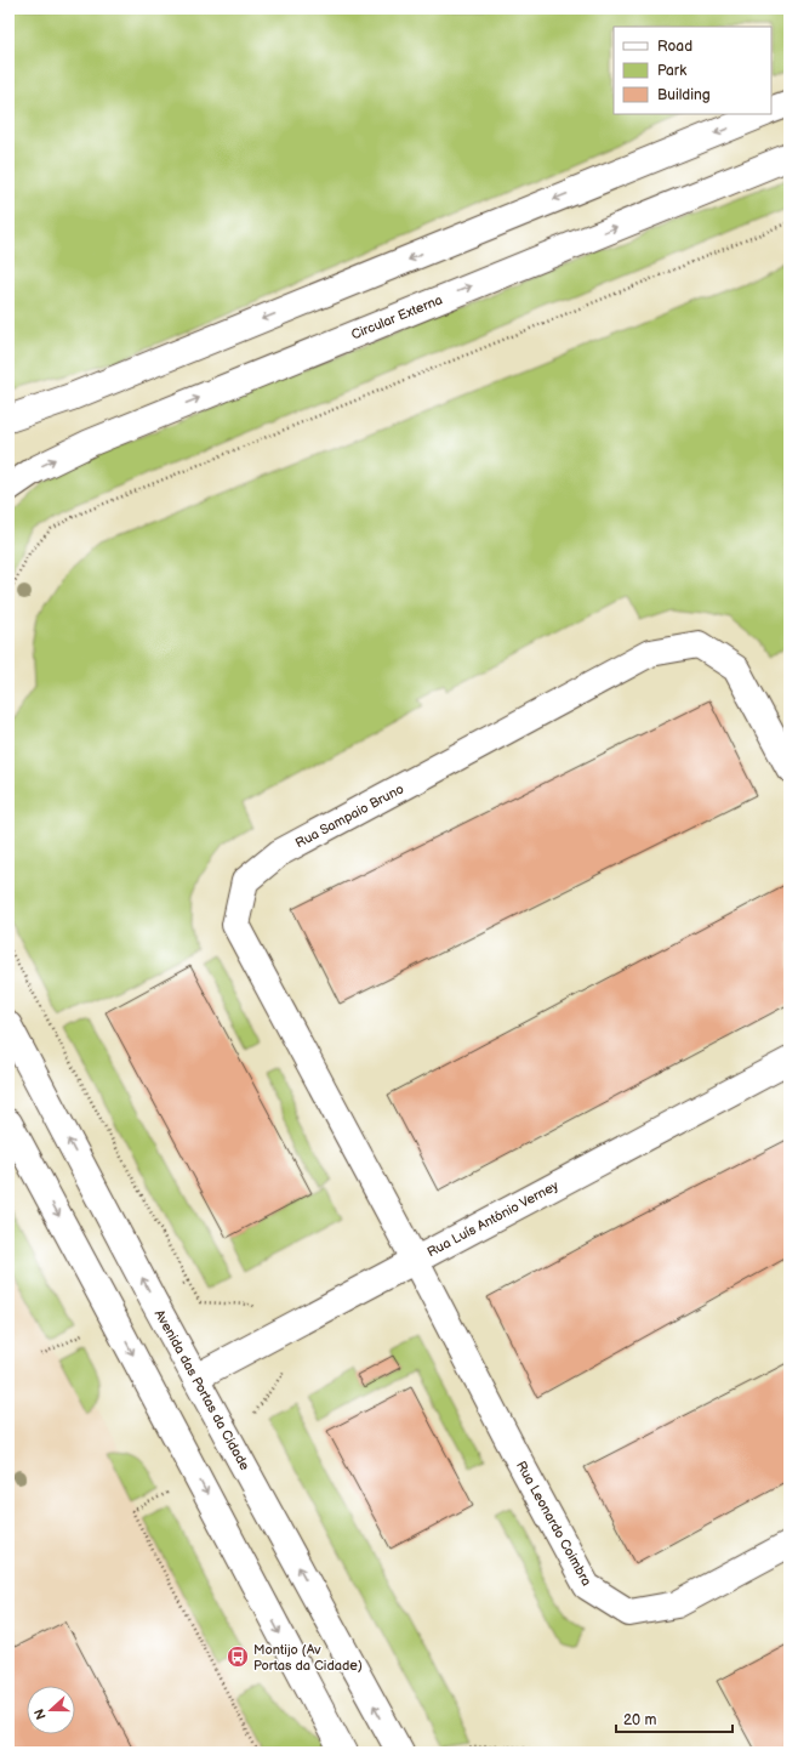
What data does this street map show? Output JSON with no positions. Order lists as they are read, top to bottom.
{
  "streets": {
    "street": [
      "Circular Externa",
      "Rua Sampaio Bruno",
      "Rua Luís António Verney",
      "Avenida das Portas da Cidade",
      "Rua Leonardo Coimbra"
    ]
  },
  "crossings": [
    ["Rua Sampaio Bruno", "Rua Luís António Verney"],
    ["Rua Sampaio Bruno", "Rua Leonardo Coimbra"],
    ["Rua Luís António Verney", "Avenida das Portas da Cidade"],
    ["Rua Luís António Verney", "Rua Leonardo Coimbra"]
  ],
  "places": {
    "bus stop": ["Montijo (Av Portas da Cidade)"]
  },
  "legend": ["Road", "Park", "Building"],
  "scale_bar": "20 m",
  "north": "left"
}
